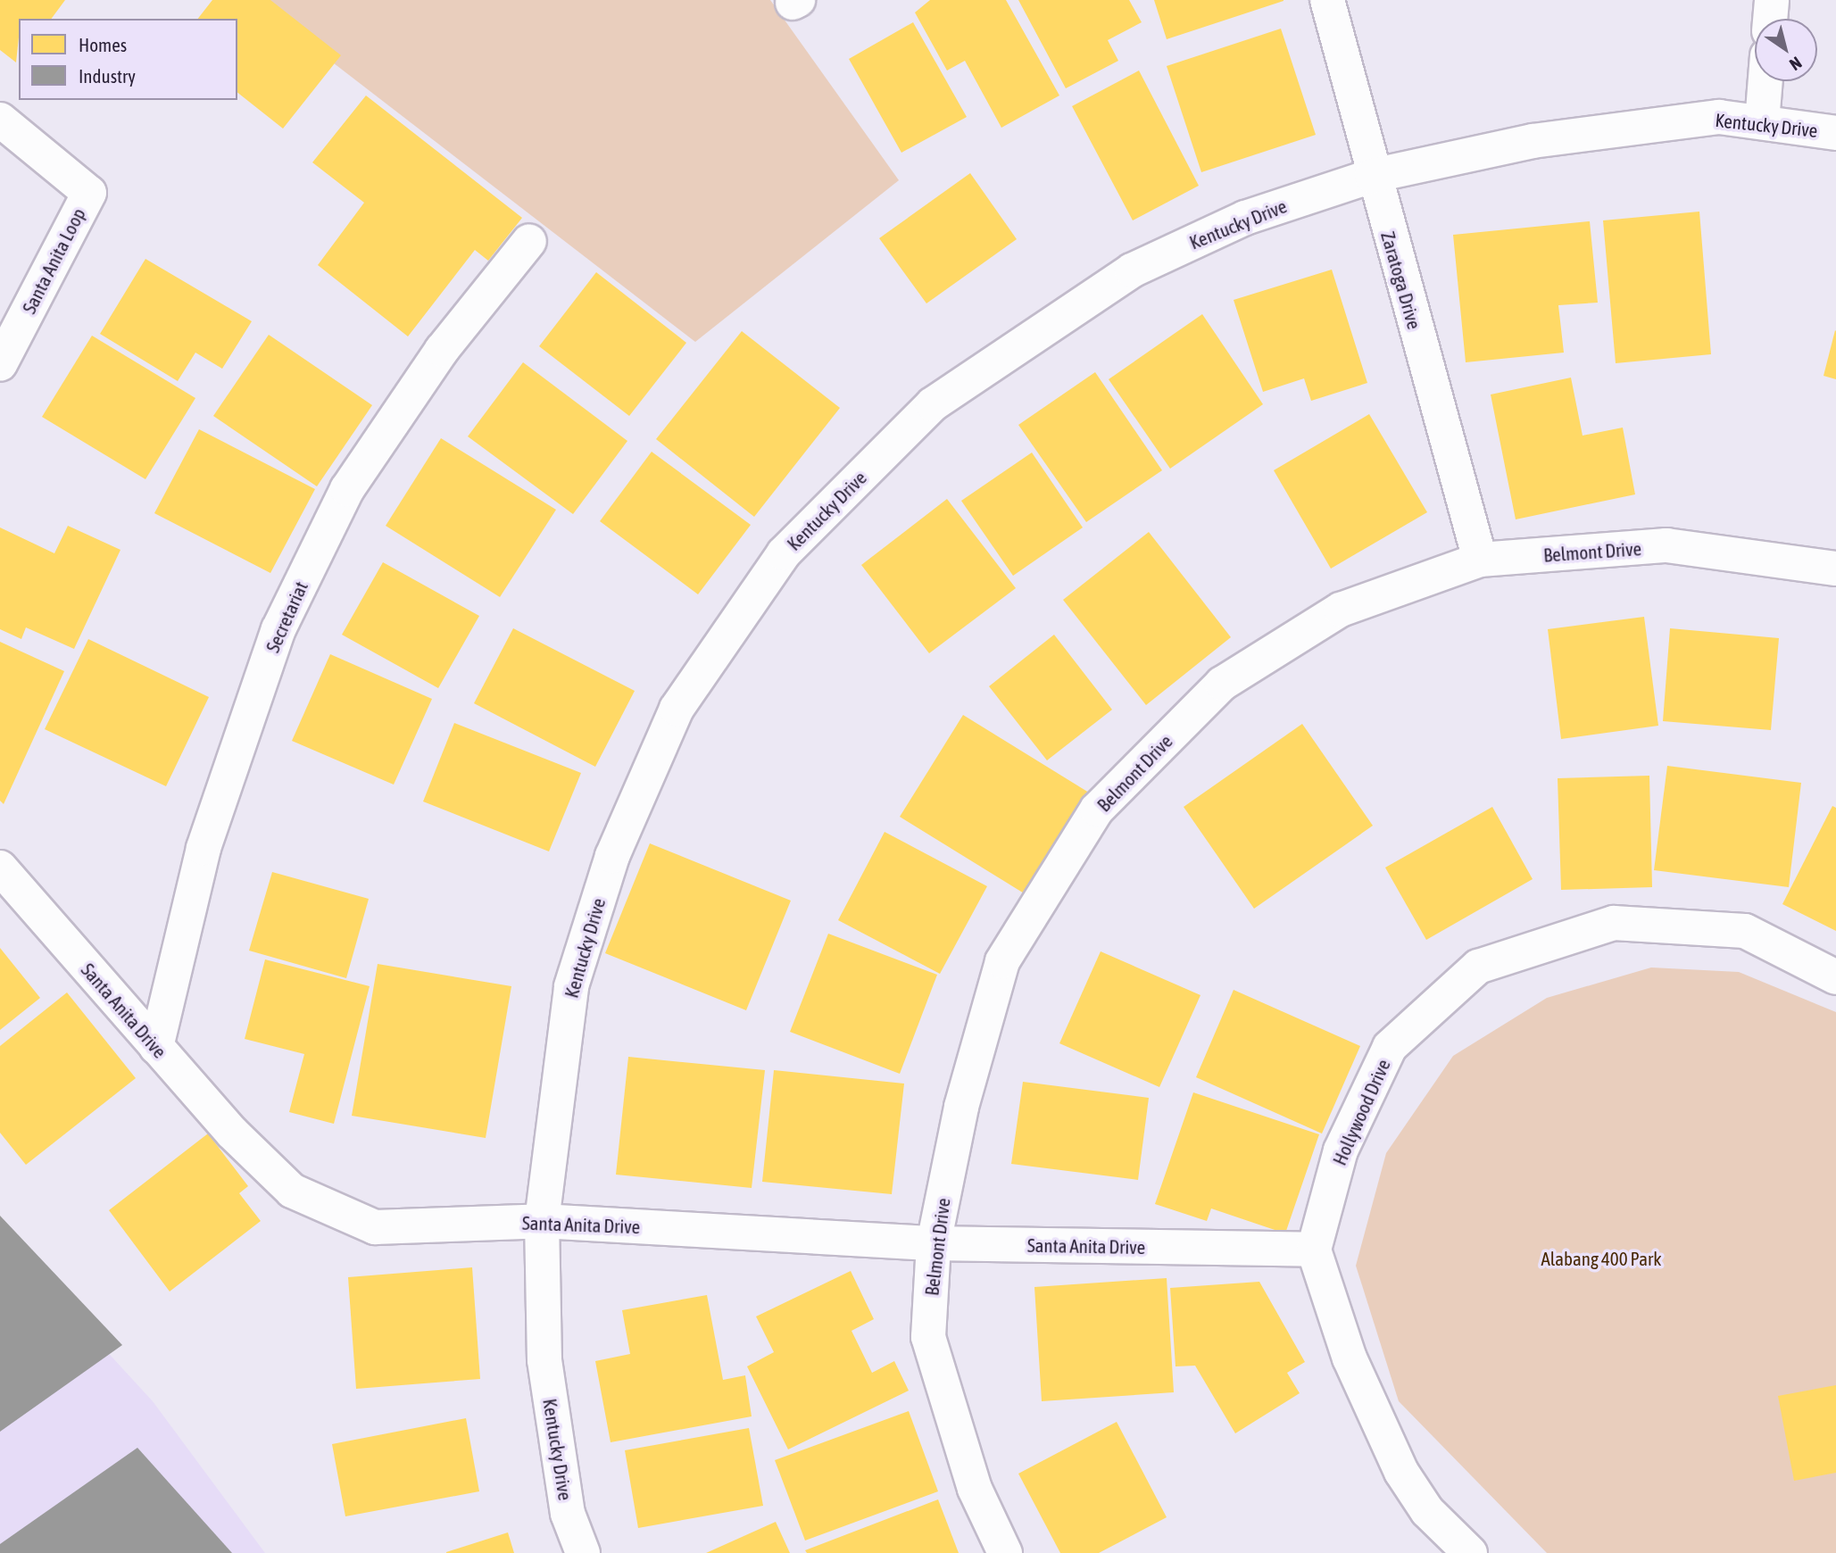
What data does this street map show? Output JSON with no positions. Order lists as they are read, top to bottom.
{
  "streets": {
    "street": [
      "Kentucky Drive",
      "Santa Anita Loop",
      "Zaratoga Drive",
      "Belmont Drive",
      "Secretariat",
      "Santa Anita Drive",
      "Hollywood Drive"
    ]
  },
  "crossings": [
    ["Kentucky Drive", "Zaratoga Drive"],
    ["Kentucky Drive", "Santa Anita Drive"],
    ["Zaratoga Drive", "Belmont Drive"],
    ["Belmont Drive", "Santa Anita Drive"],
    ["Secretariat", "Santa Anita Drive"],
    ["Santa Anita Drive", "Hollywood Drive"]
  ],
  "parks": ["Alabang 400 Park"],
  "legend": ["Homes", "Industry"],
  "north": "bottom right"
}
